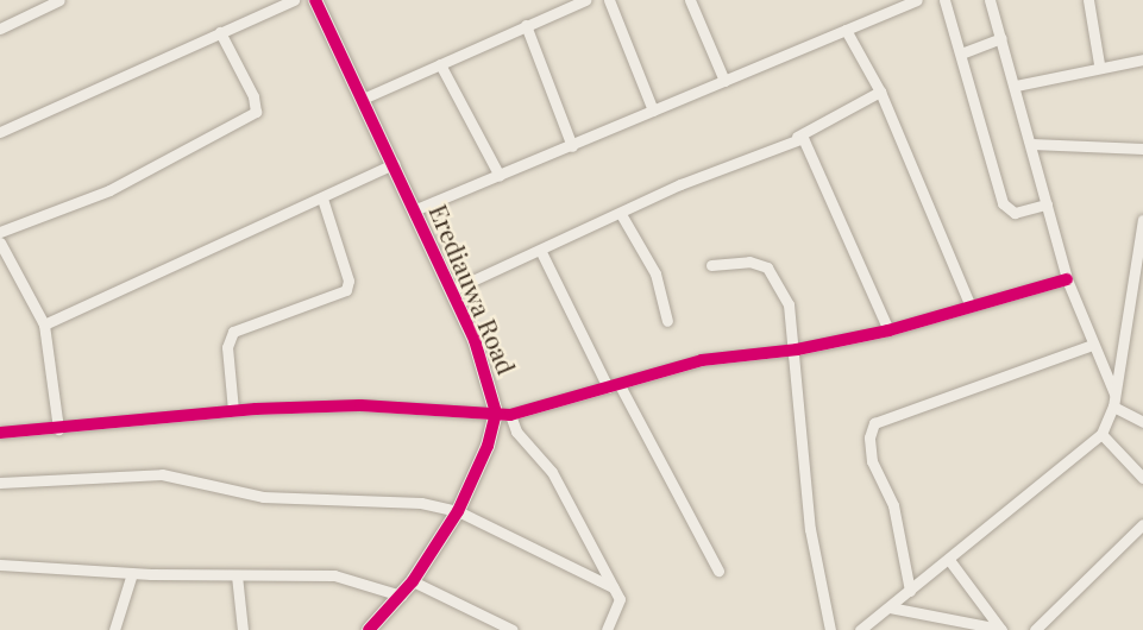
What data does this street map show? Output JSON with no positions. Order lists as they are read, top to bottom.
{
  "streets": {
    "street": ["Erediauwa Road"]
  }
}
